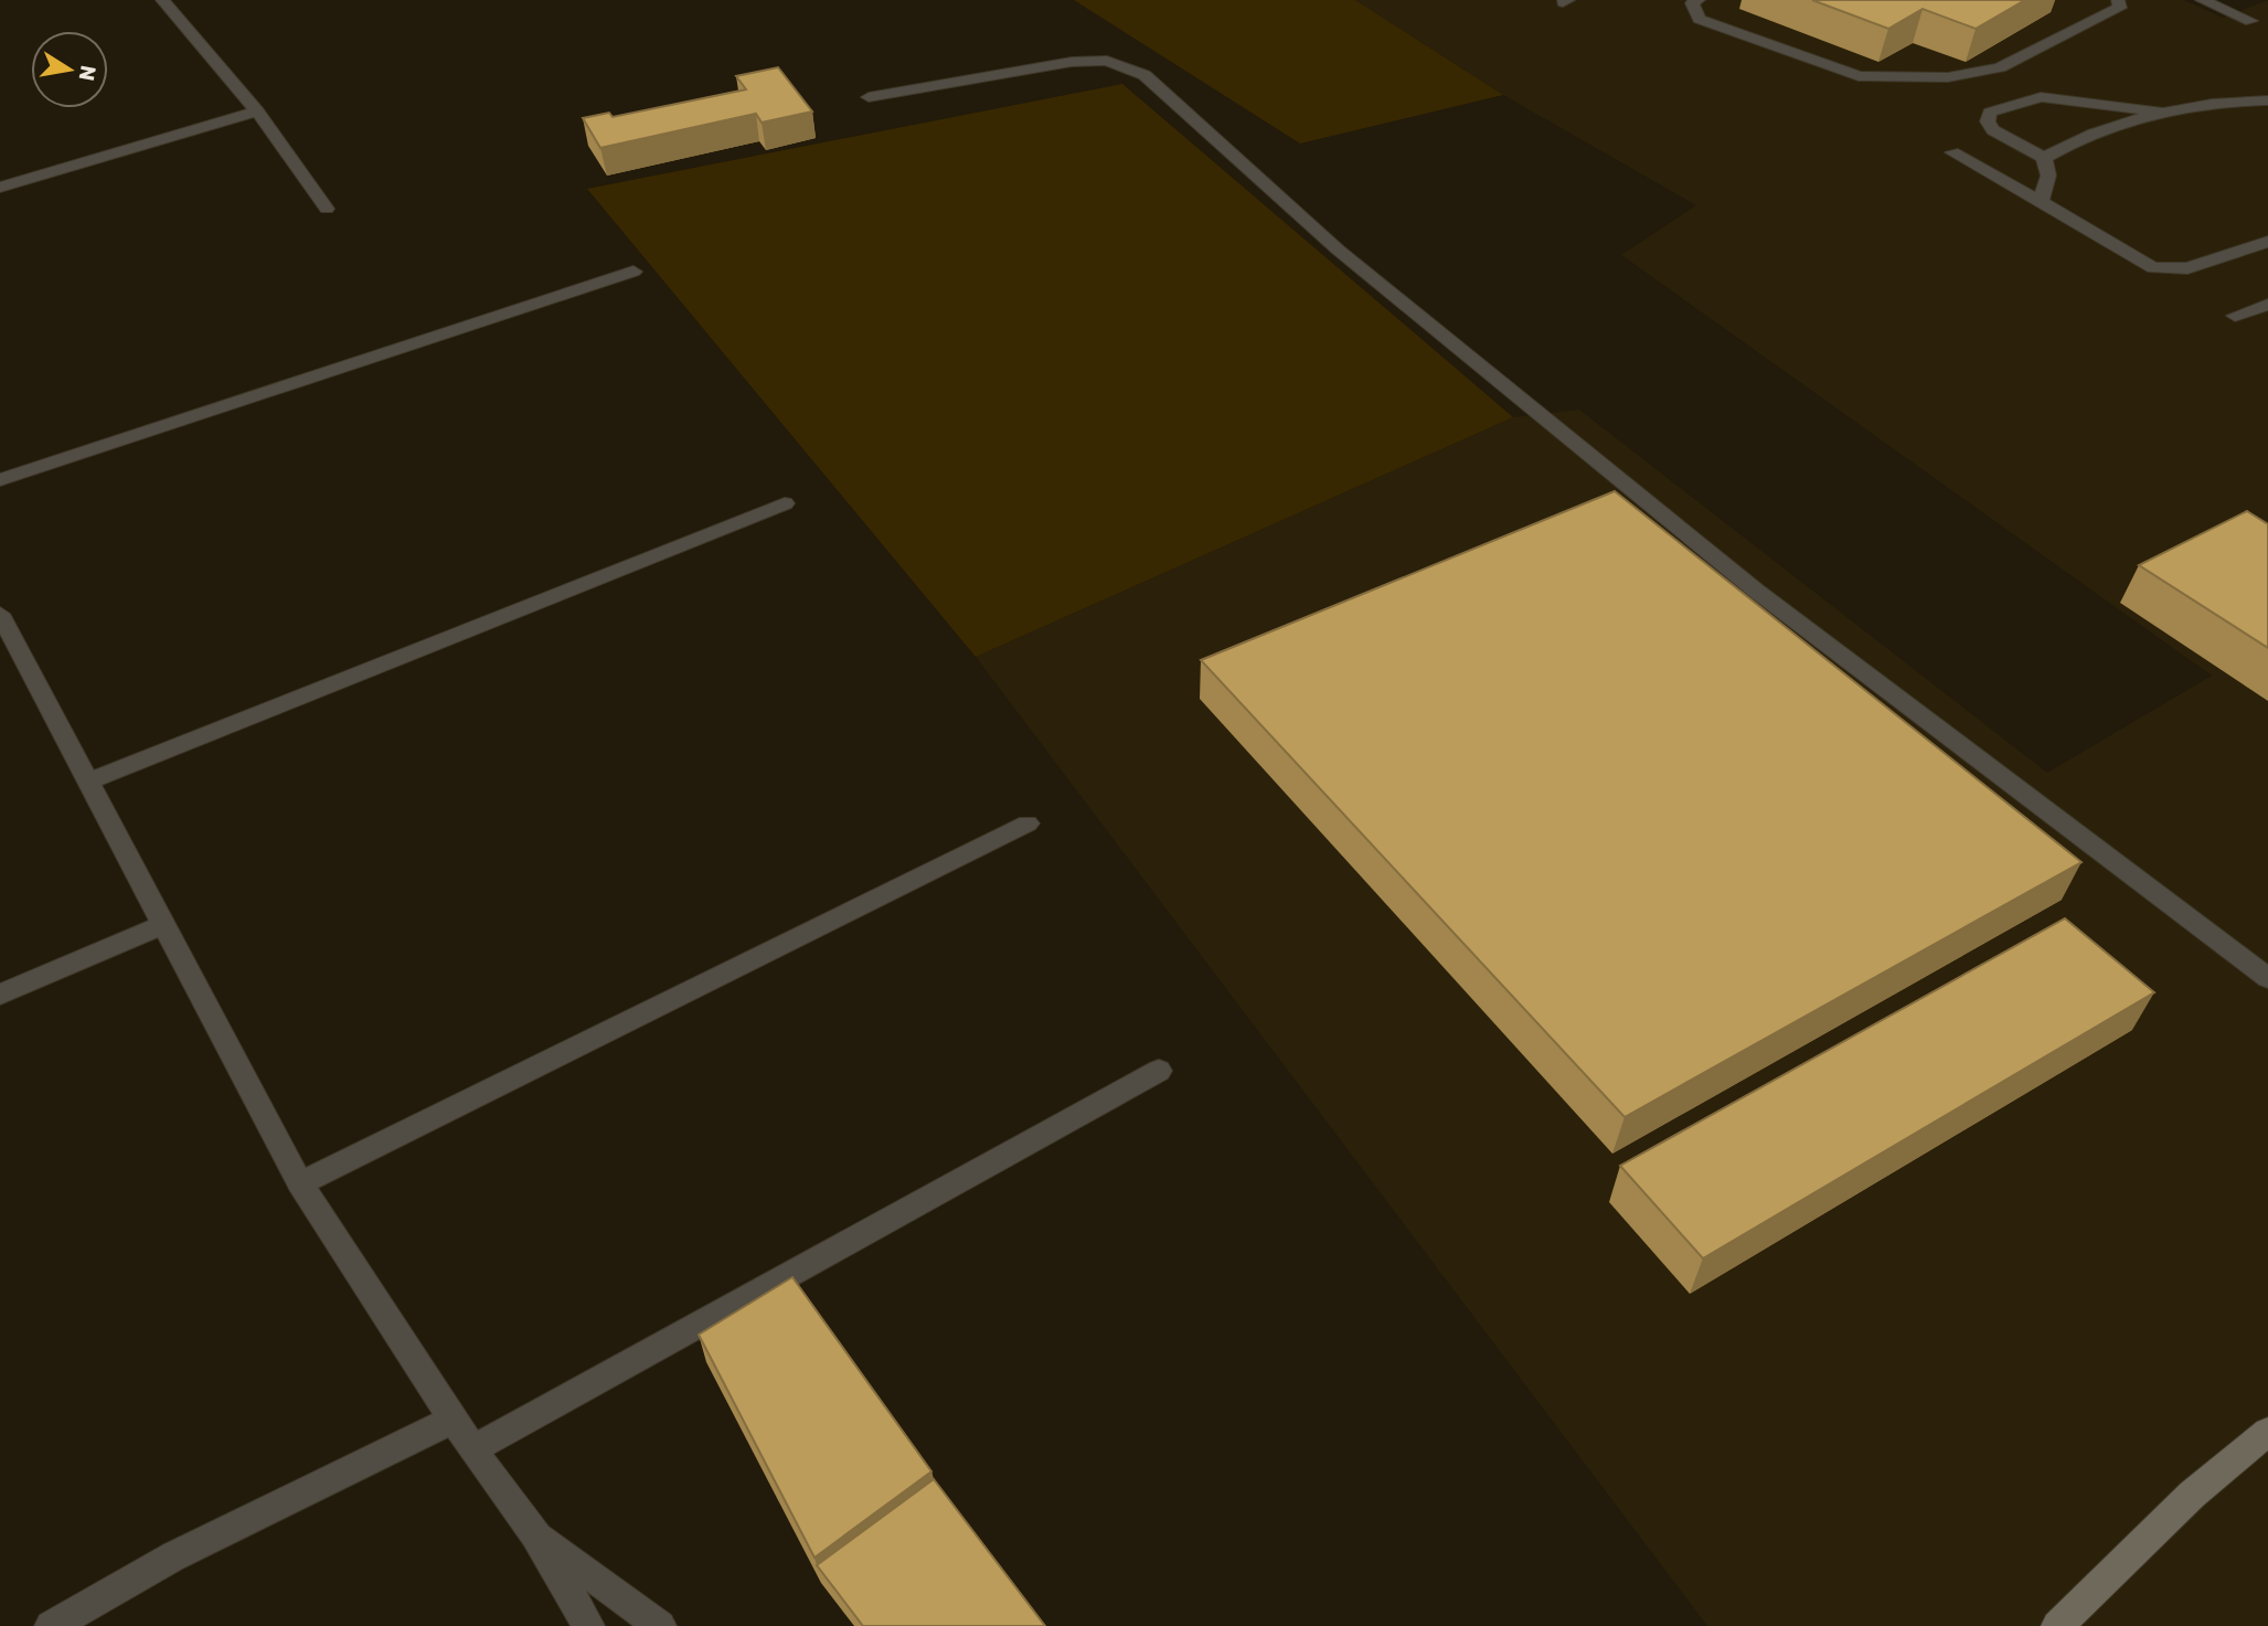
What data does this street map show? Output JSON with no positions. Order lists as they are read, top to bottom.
{
  "north": "right"
}
